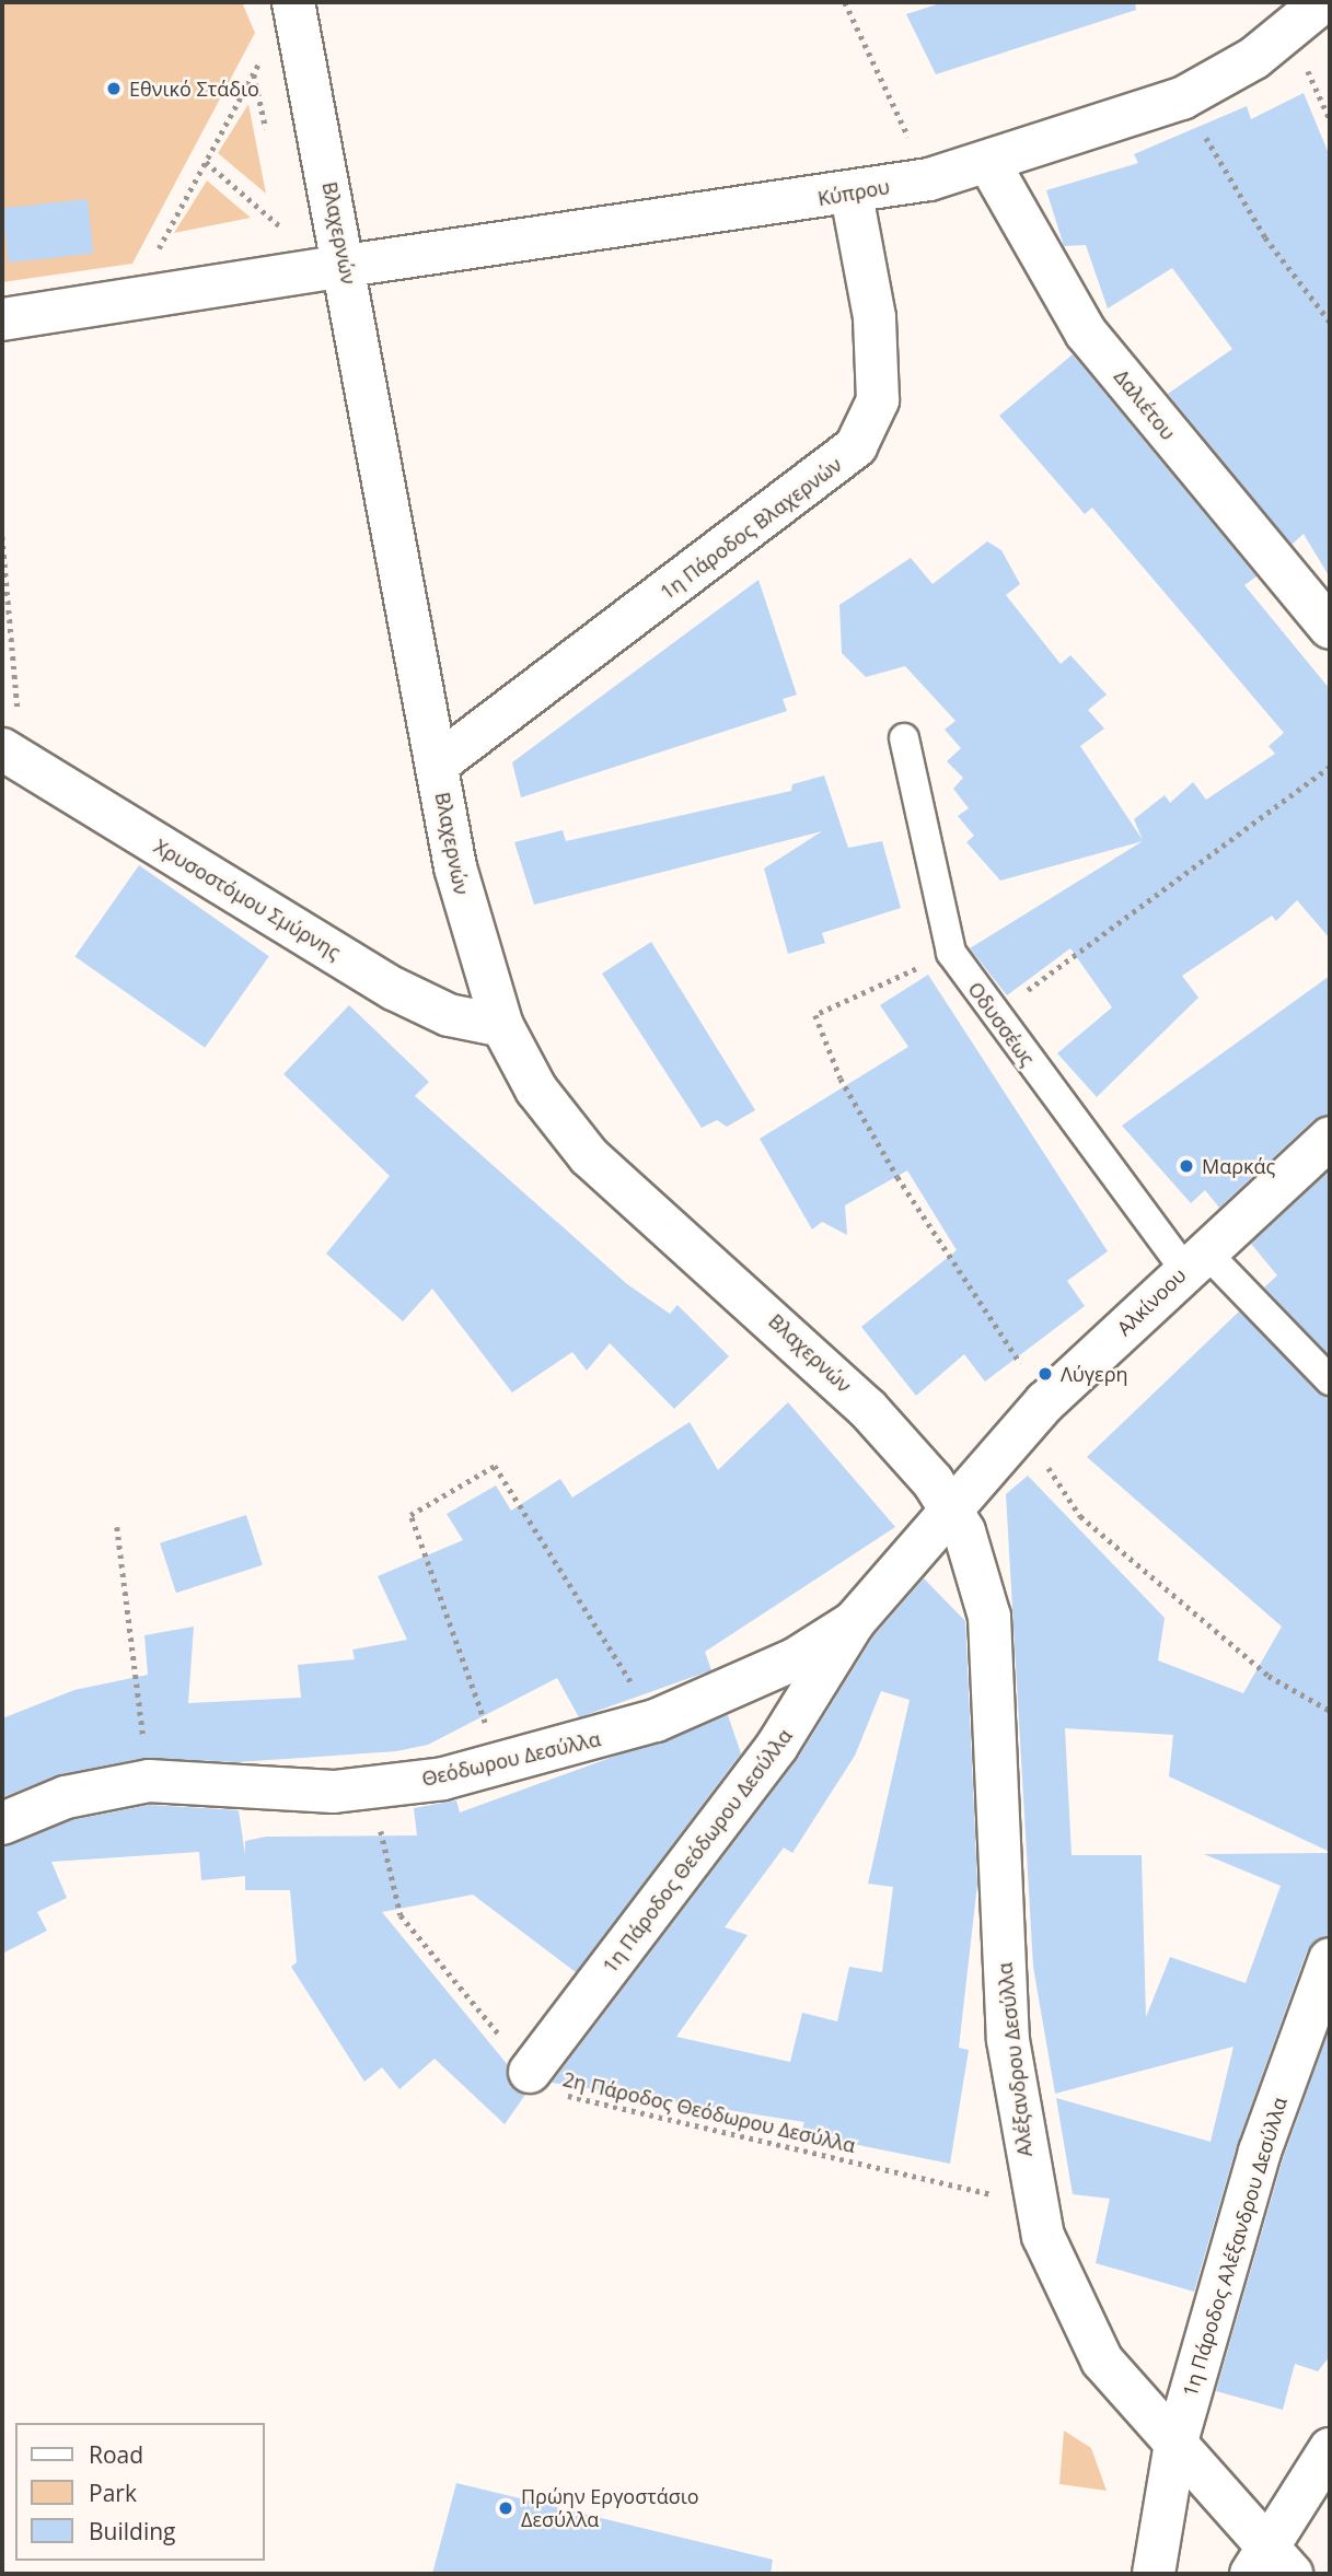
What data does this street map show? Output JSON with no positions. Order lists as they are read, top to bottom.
{
  "streets": {
    "street": [
      "Κύπρου",
      "Βλαχερνών",
      "Δαλιέτου",
      "1η Πάροδος Βλαχερνών",
      "Χρυσοστόμου Σμύρνης",
      "Αλκίνοου",
      "Θεόδωρου Δεσύλλα",
      "1η Πάροδος Θεόδωρου Δεσύλλα",
      "Αλέξανδρου Δεσύλλα",
      "1η Πάροδος Αλέξανδρου Δεσύλλα"
    ],
    "lane": ["Οδυσσέως"],
    "path": ["2η Πάροδος Θεόδωρου Δεσύλλα"]
  },
  "crossings": [
    ["Κύπρου", "Βλαχερνών"],
    ["Κύπρου", "Δαλιέτου"],
    ["Κύπρου", "1η Πάροδος Βλαχερνών"],
    ["Βλαχερνών", "1η Πάροδος Βλαχερνών"],
    ["Βλαχερνών", "Χρυσοστόμου Σμύρνης"],
    ["Βλαχερνών", "Αλκίνοου"],
    ["Βλαχερνών", "Θεόδωρου Δεσύλλα"],
    ["Βλαχερνών", "Αλέξανδρου Δεσύλλα"],
    ["Οδυσσέως", "Αλκίνοου"],
    ["Αλκίνοου", "Θεόδωρου Δεσύλλα"],
    ["Αλκίνοου", "Αλέξανδρου Δεσύλλα"],
    ["Θεόδωρου Δεσύλλα", "1η Πάροδος Θεόδωρου Δεσύλλα"],
    ["Θεόδωρου Δεσύλλα", "Αλέξανδρου Δεσύλλα"],
    ["Θεόδωρου Δεσύλλα", "2η Πάροδος Θεόδωρου Δεσύλλα"],
    ["1η Πάροδος Θεόδωρου Δεσύλλα", "2η Πάροδος Θεόδωρου Δεσύλλα"],
    ["Αλέξανδρου Δεσύλλα", "2η Πάροδος Θεόδωρου Δεσύλλα"],
    ["Αλέξανδρου Δεσύλλα", "1η Πάροδος Αλέξανδρου Δεσύλλα"]
  ],
  "places": [
    "Εθνικό Στάδιο",
    "Μαρκάς",
    "Λύγερη",
    "Πρώην Εργοστάσιο Δεσύλλα"
  ],
  "legend": ["Road", "Park", "Building"]
}
